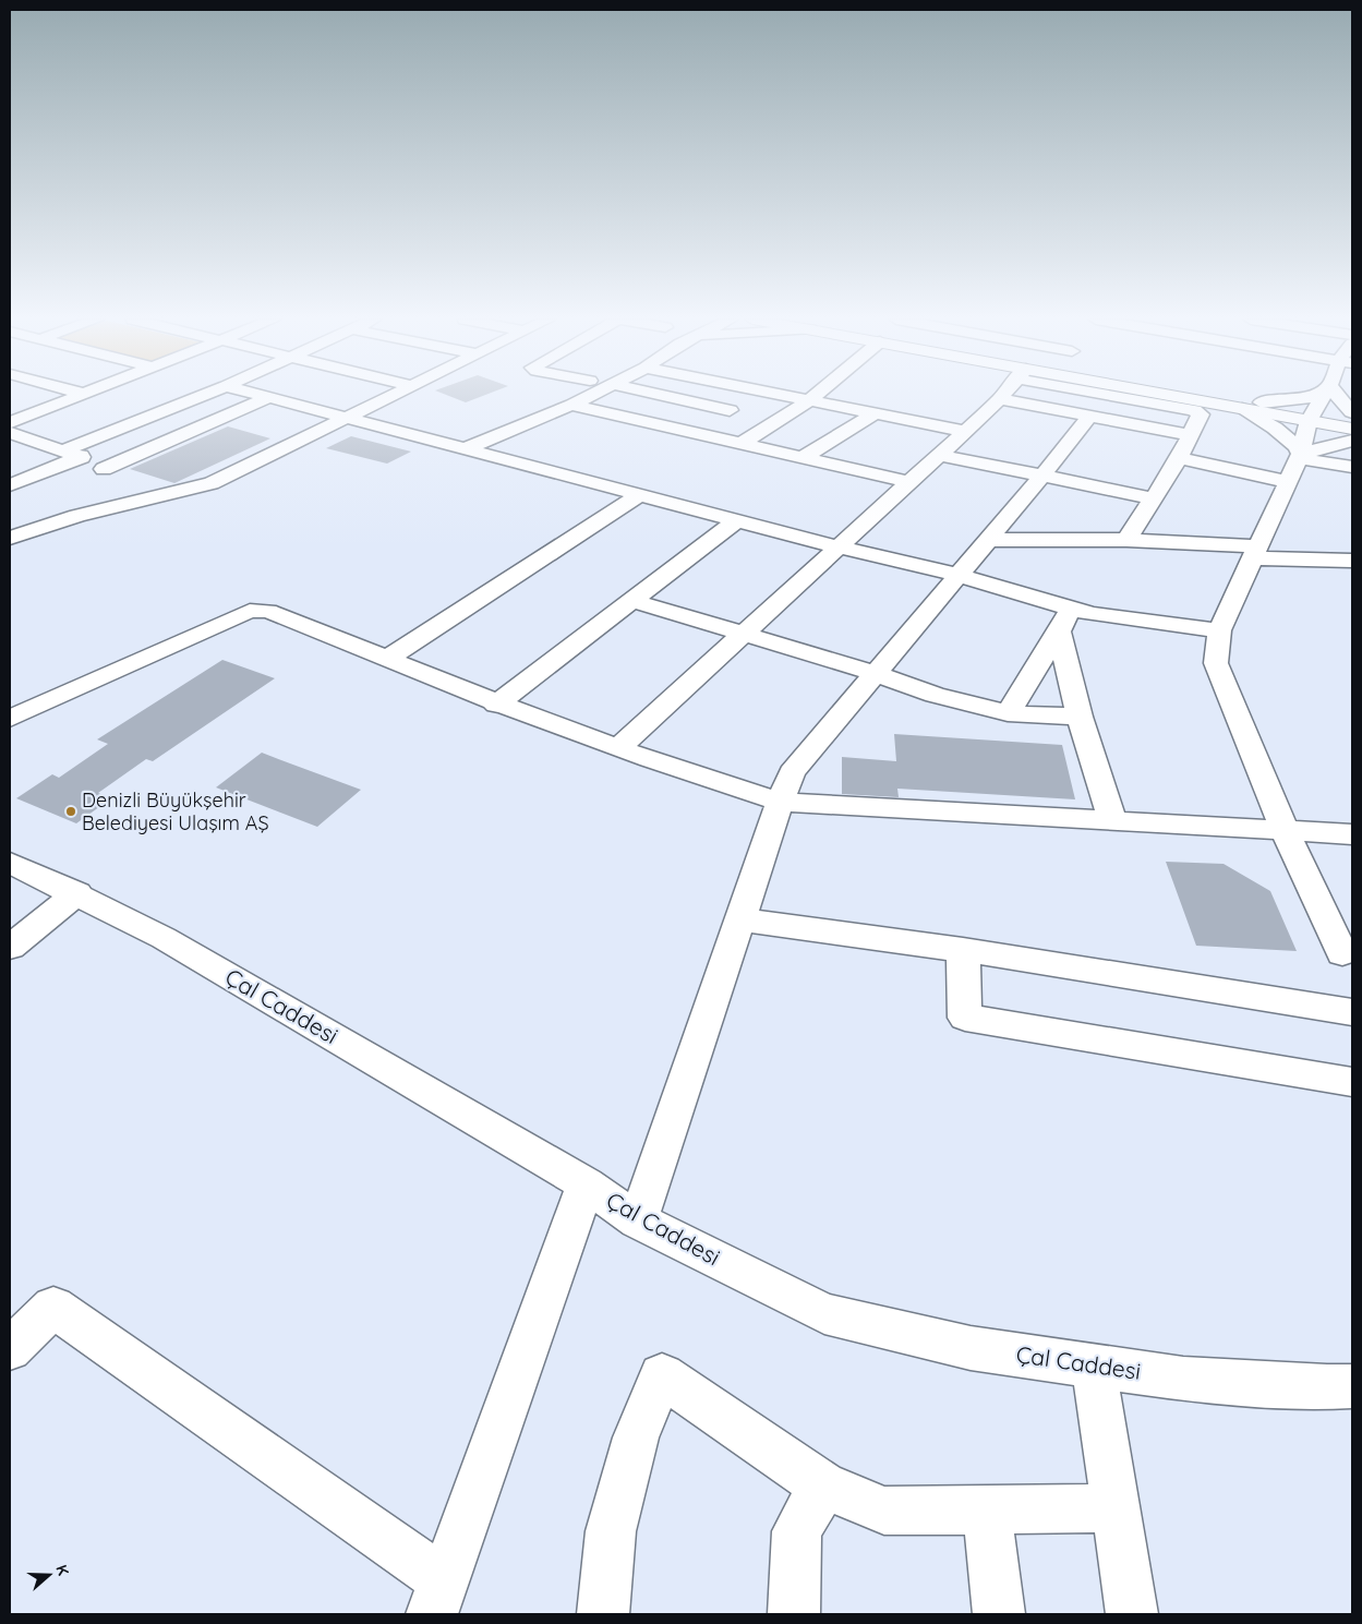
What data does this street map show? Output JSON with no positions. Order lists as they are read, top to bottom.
{
  "streets": {
    "street": ["Çal Caddesi"]
  },
  "places": ["Denizli Büyükşehir Belediyesi Ulaşım AŞ"],
  "north": "right"
}
